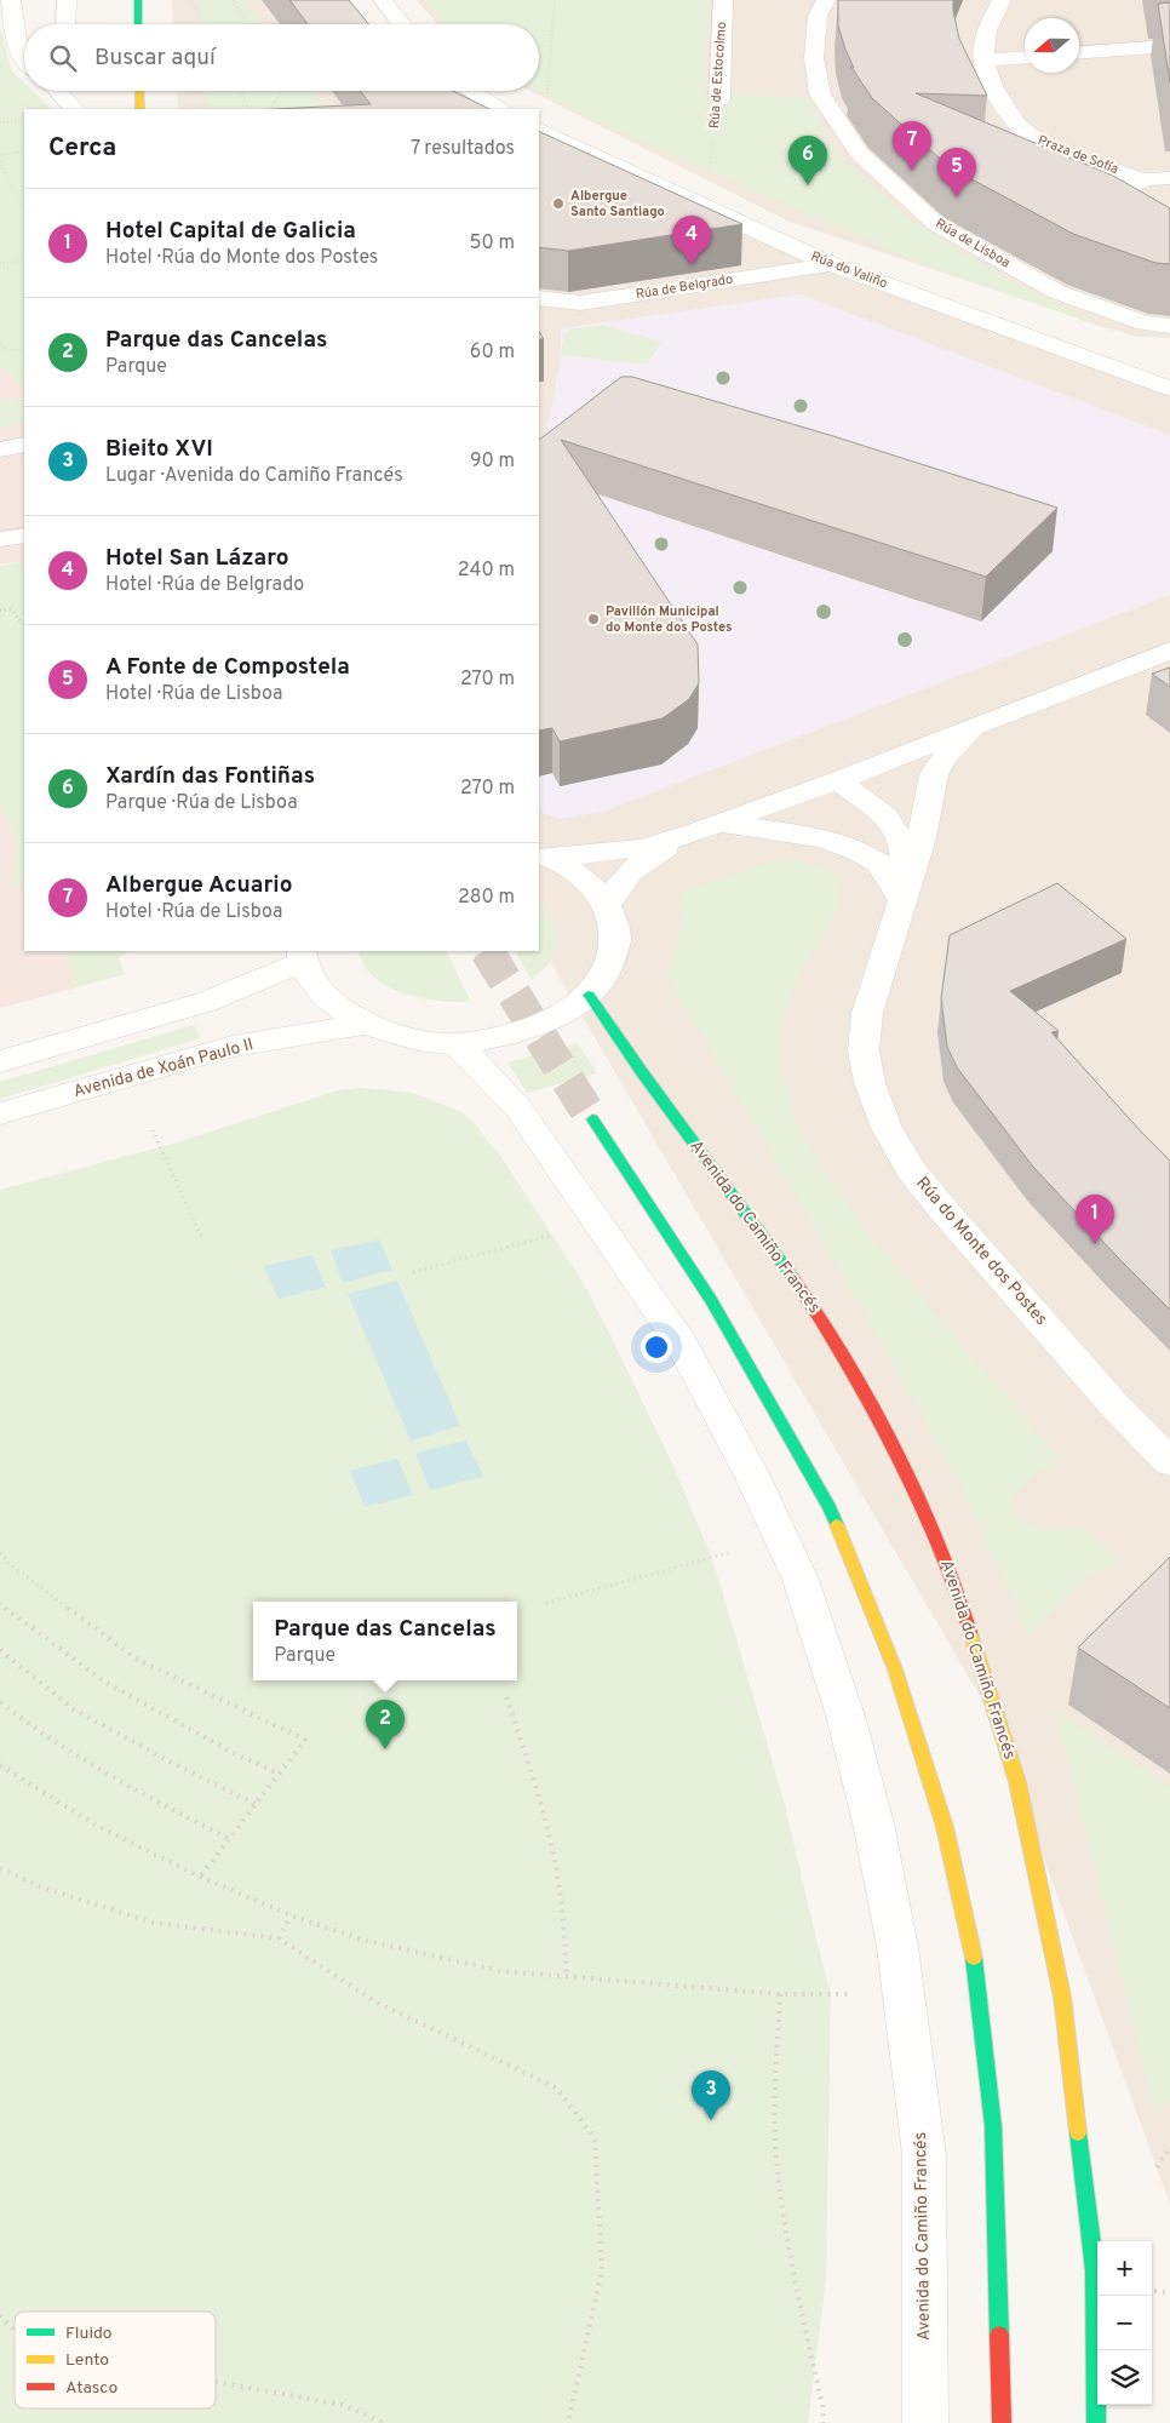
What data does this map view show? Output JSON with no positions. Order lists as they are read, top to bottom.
{
  "streets": {
    "main road": ["Avenida do Camiño Francés"],
    "street": [
      "Rúa de Estocolmo",
      "Praza de Sofía",
      "Rúa de Lisboa",
      "Rúa do Valiño",
      "Rúa de Belgrado",
      "Avenida de Xoán Paulo II",
      "Rúa do Monte dos Postes"
    ]
  },
  "crossings": [
    ["Rúa do Valiño", "Rúa de Belgrado"]
  ],
  "places": ["Albergue Santo Santiago", "Pavillón Municipal do Monte dos Postes"],
  "legend": ["Fluido", "Lento", "Atasco"],
  "north": "left",
  "page": {
    "search": "Buscar aquí",
    "heading": ["Cerca", "7 resultados"],
    "pins": [
      "7",
      "6",
      "5",
      "4",
      "1",
      "2",
      "3"
    ],
    "list": [
      {
        "mark": "1",
        "name": "Hotel Capital de Galicia",
        "note": "Hotel · Rúa do Monte dos Postes",
        "value": "50 m"
      },
      {
        "mark": "2",
        "name": "Parque das Cancelas",
        "note": "Parque",
        "value": "60 m"
      },
      {
        "mark": "3",
        "name": "Bieito XVI",
        "note": "Lugar · Avenida do Camiño Francés",
        "value": "90 m"
      },
      {
        "mark": "4",
        "name": "Hotel San Lázaro",
        "note": "Hotel · Rúa de Belgrado",
        "value": "240 m"
      },
      {
        "mark": "5",
        "name": "A Fonte de Compostela",
        "note": "Hotel · Rúa de Lisboa",
        "value": "270 m"
      },
      {
        "mark": "6",
        "name": "Xardín das Fontiñas",
        "note": "Parque · Rúa de Lisboa",
        "value": "270 m"
      },
      {
        "mark": "7",
        "name": "Albergue Acuario",
        "note": "Hotel · Rúa de Lisboa",
        "value": "280 m"
      }
    ],
    "popup": ["Parque das Cancelas", "Parque"],
    "map_buttons": ["+", "−"]
  }
}
